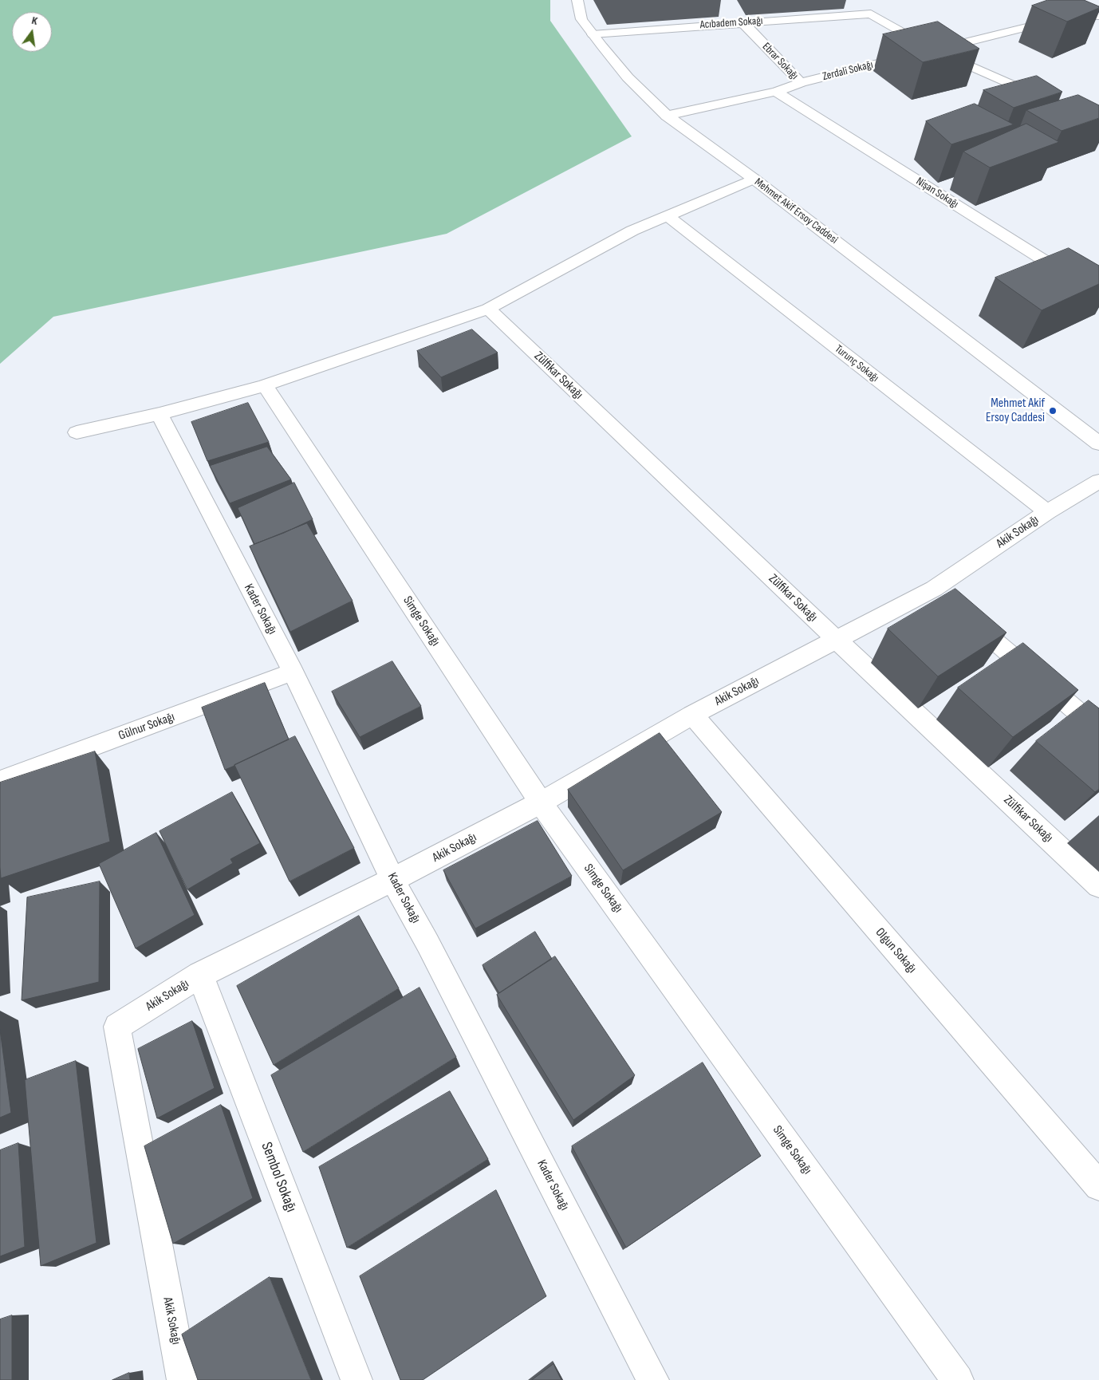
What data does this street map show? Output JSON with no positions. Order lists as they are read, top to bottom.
{
  "streets": {
    "street": [
      "Acıbadem Sokağı",
      "Ebrar Sokağı",
      "Zerdali Sokağı",
      "Nişan Sokağı",
      "Mehmet Akif Ersoy Caddesi",
      "Turunç Sokağı",
      "Zülfikar Sokağı",
      "Akik Sokağı",
      "Kader Sokağı",
      "Simge Sokağı",
      "Gülnur Sokağı",
      "Olgun Sokağı",
      "Sembol Sokağı"
    ]
  },
  "crossings": [
    ["Acıbadem Sokağı", "Ebrar Sokağı"],
    ["Acıbadem Sokağı", "Zerdali Sokağı"],
    ["Acıbadem Sokağı", "Mehmet Akif Ersoy Caddesi"],
    ["Ebrar Sokağı", "Zerdali Sokağı"],
    ["Zerdali Sokağı", "Nişan Sokağı"],
    ["Zerdali Sokağı", "Mehmet Akif Ersoy Caddesi"],
    ["Turunç Sokağı", "Akik Sokağı"],
    ["Zülfikar Sokağı", "Akik Sokağı"],
    ["Akik Sokağı", "Kader Sokağı"],
    ["Akik Sokağı", "Simge Sokağı"],
    ["Akik Sokağı", "Olgun Sokağı"],
    ["Akik Sokağı", "Sembol Sokağı"],
    ["Kader Sokağı", "Gülnur Sokağı"]
  ],
  "places": ["Mehmet Akif Ersoy Caddesi"],
  "north": "top"
}
